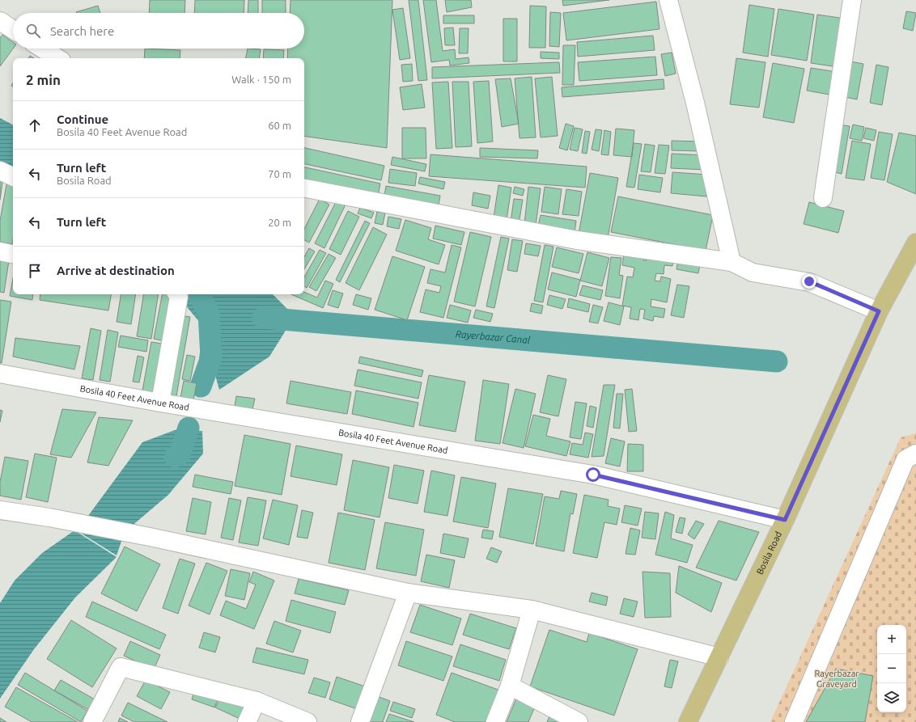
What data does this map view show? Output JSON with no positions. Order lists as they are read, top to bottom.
{
  "streets": {
    "main road": ["Bosila Road"],
    "street": ["Bosila 40 Feet Avenue Road"]
  },
  "crossings": [
    ["Bosila 40 Feet Avenue Road", "Bosila Road"]
  ],
  "water": ["Rayerbazar Canal"],
  "parks": ["Rayerbazar Graveyard"],
  "page": {
    "search": "Search here",
    "heading": ["2 min", "Walk · 150 m"],
    "list": [
      ["Continue", "Bosila 40 Feet Avenue Road", "60 m"],
      ["Turn left", "Bosila Road", "70 m"],
      ["Turn left", "20 m"],
      "Arrive at destination"
    ],
    "map_buttons": ["+", "−"]
  }
}
